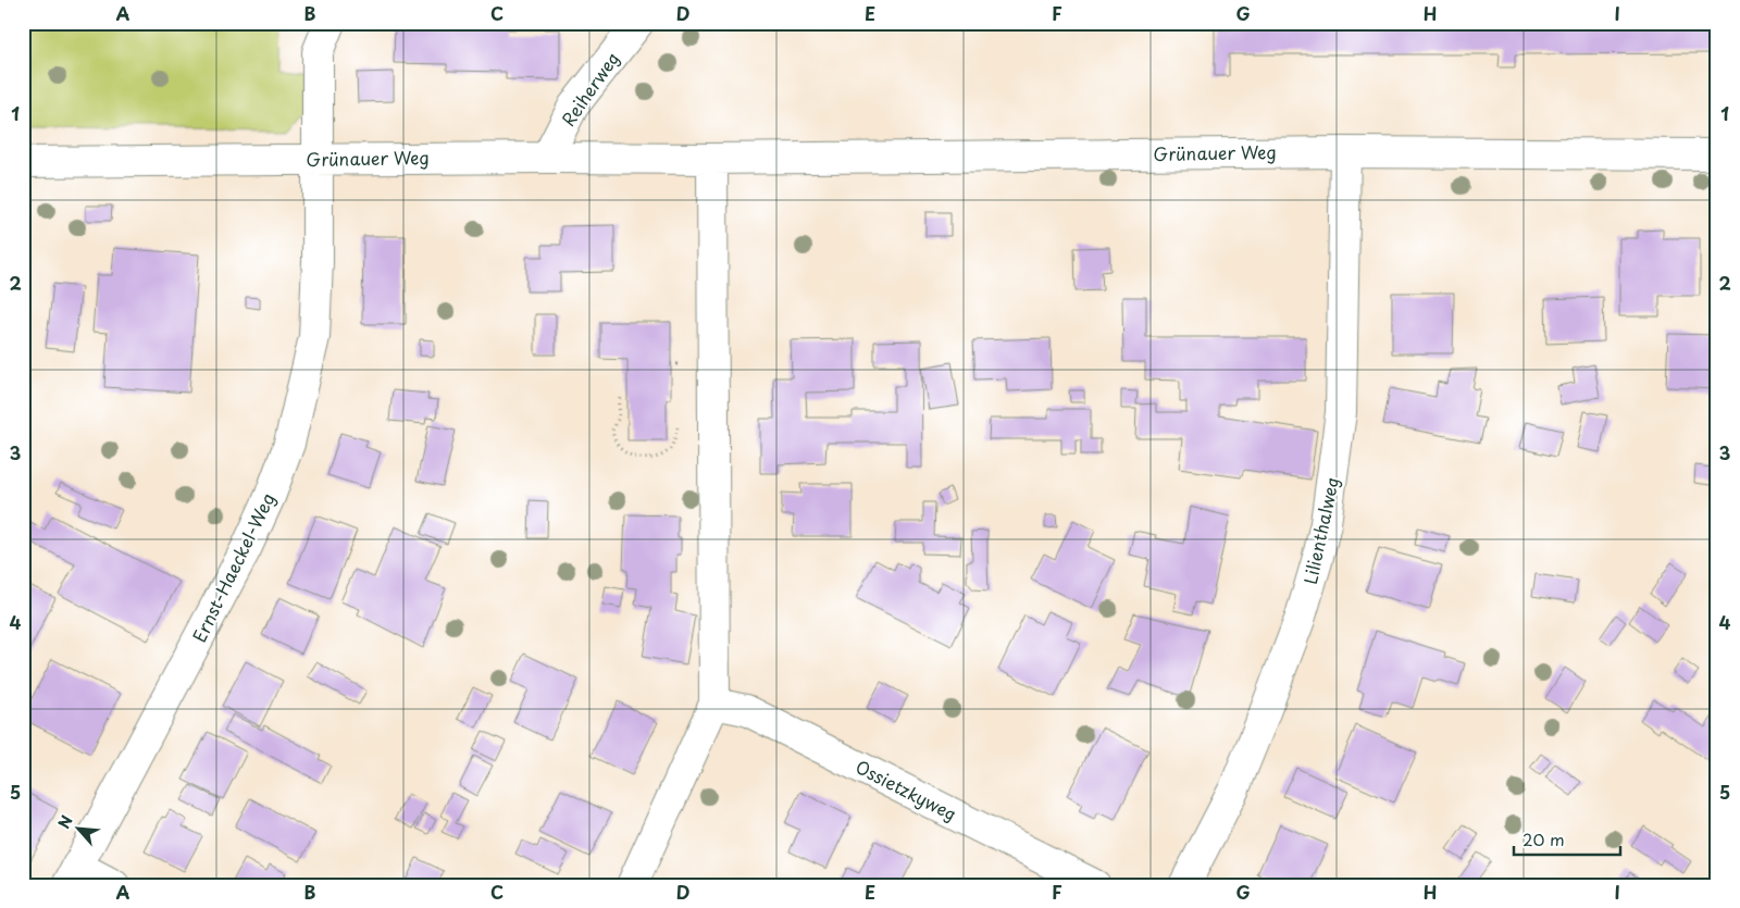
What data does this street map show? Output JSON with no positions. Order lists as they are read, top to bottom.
{
  "streets": {
    "street": [
      "Reiherweg",
      "Grünauer Weg",
      "Lilienthalweg",
      "Ernst-Haeckel-Weg",
      "Ossietzkyweg"
    ]
  },
  "crossings": [
    ["Reiherweg", "Grünauer Weg"],
    ["Grünauer Weg", "Lilienthalweg"],
    ["Grünauer Weg", "Ernst-Haeckel-Weg"]
  ],
  "scale_bar": "20 m",
  "north": "top left",
  "grid": {
    "columns": [
      "A",
      "B",
      "C",
      "D",
      "E",
      "F",
      "G",
      "H",
      "I"
    ],
    "rows": [
      "1",
      "2",
      "3",
      "4",
      "5"
    ]
  }
}
